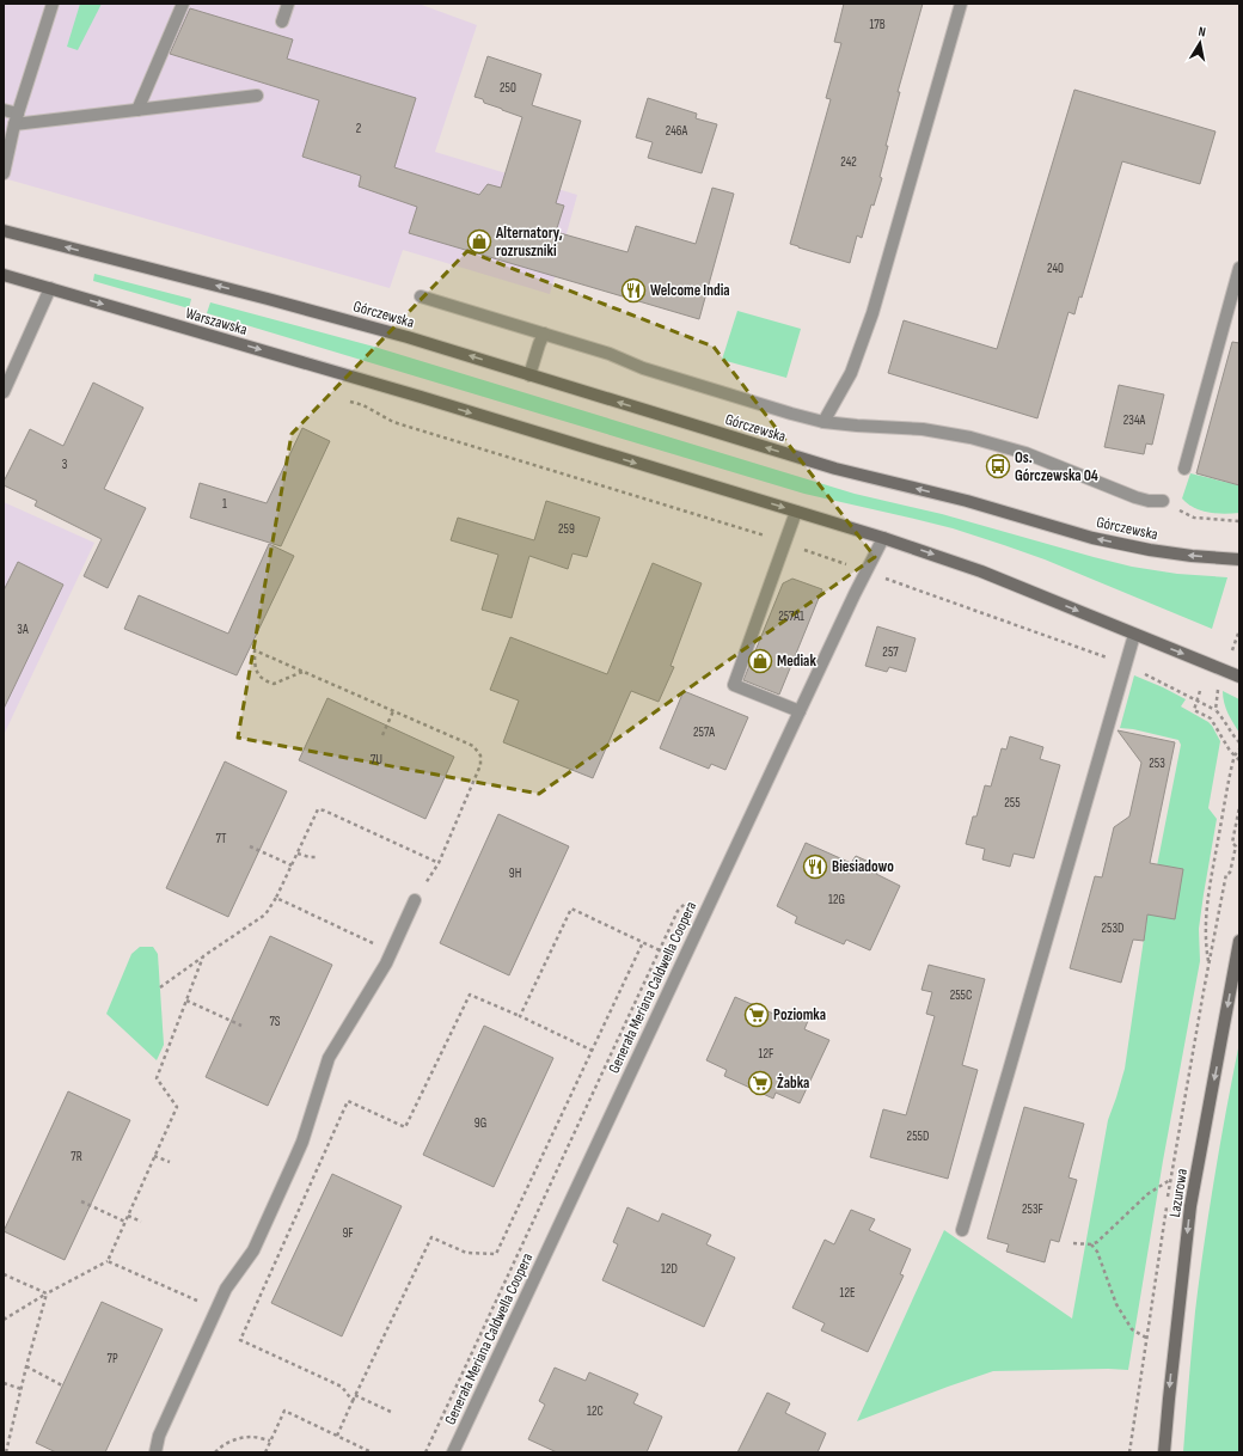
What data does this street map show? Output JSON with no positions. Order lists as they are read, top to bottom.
{
  "streets": {
    "main road": ["Górczewska", "Warszawska", "Lazurowa"],
    "street": ["Generała Meriana Caldwella Coopera"]
  },
  "one_way": ["Warszawska", "Lazurowa"],
  "places": {
    "shop": ["Alternatory, rozruszniki", "Mediak"],
    "restaurant": ["Welcome India", "Biesiadowo"],
    "bus stop": ["Os. Górczewska 04"],
    "supermarket": ["Poziomka", "Żabka"]
  },
  "house_numbers": [
    "17B",
    "250",
    "2",
    "246A",
    "242",
    "240",
    "234A",
    "3",
    "1",
    "259",
    "257A1",
    "3A",
    "257",
    "257A",
    "7U",
    "253",
    "255",
    "7T",
    "9H",
    "12G",
    "253D",
    "255C",
    "7S",
    "12F",
    "9G",
    "255D",
    "7R",
    "253F",
    "9F",
    "12D",
    "12E",
    "7P",
    "12C"
  ],
  "north": "top"
}
